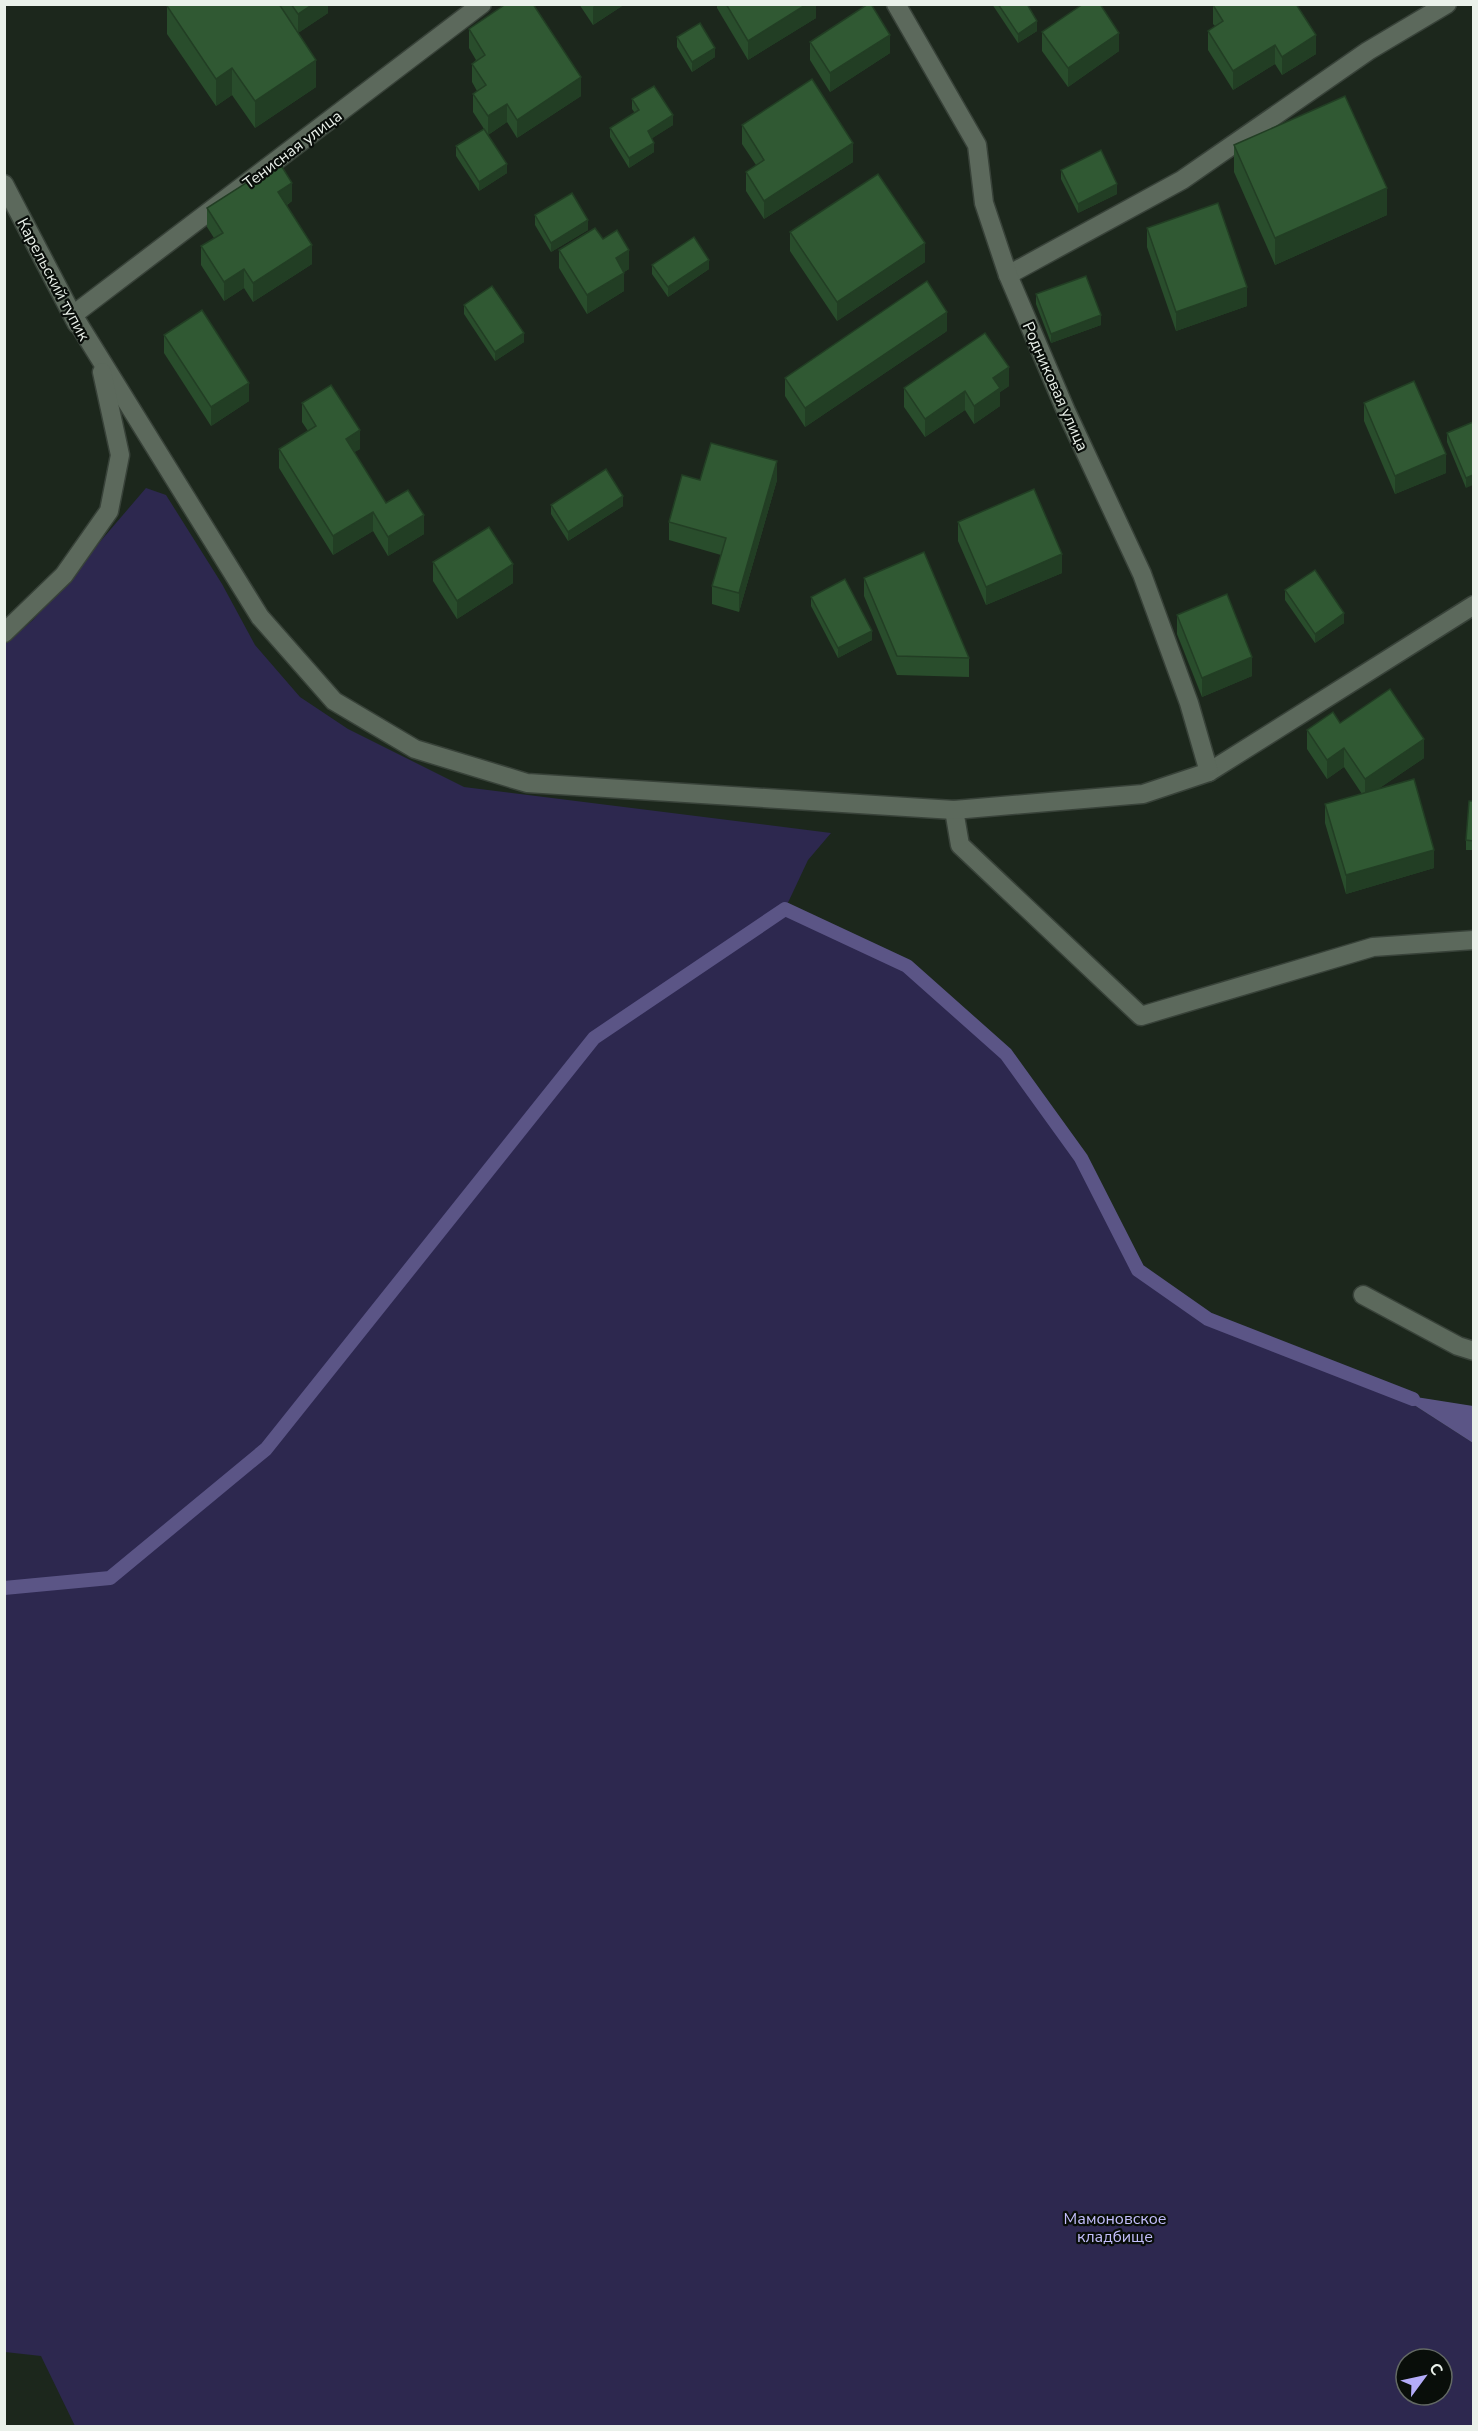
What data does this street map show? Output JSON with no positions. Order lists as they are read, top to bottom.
{
  "streets": {
    "street": ["Тенисная улица", "Карельский тупик", "Родниковая улица"]
  },
  "crossings": [
    ["Тенисная улица", "Карельский тупик"]
  ],
  "parks": ["Мамоновское кладбище"],
  "north": "top right"
}
